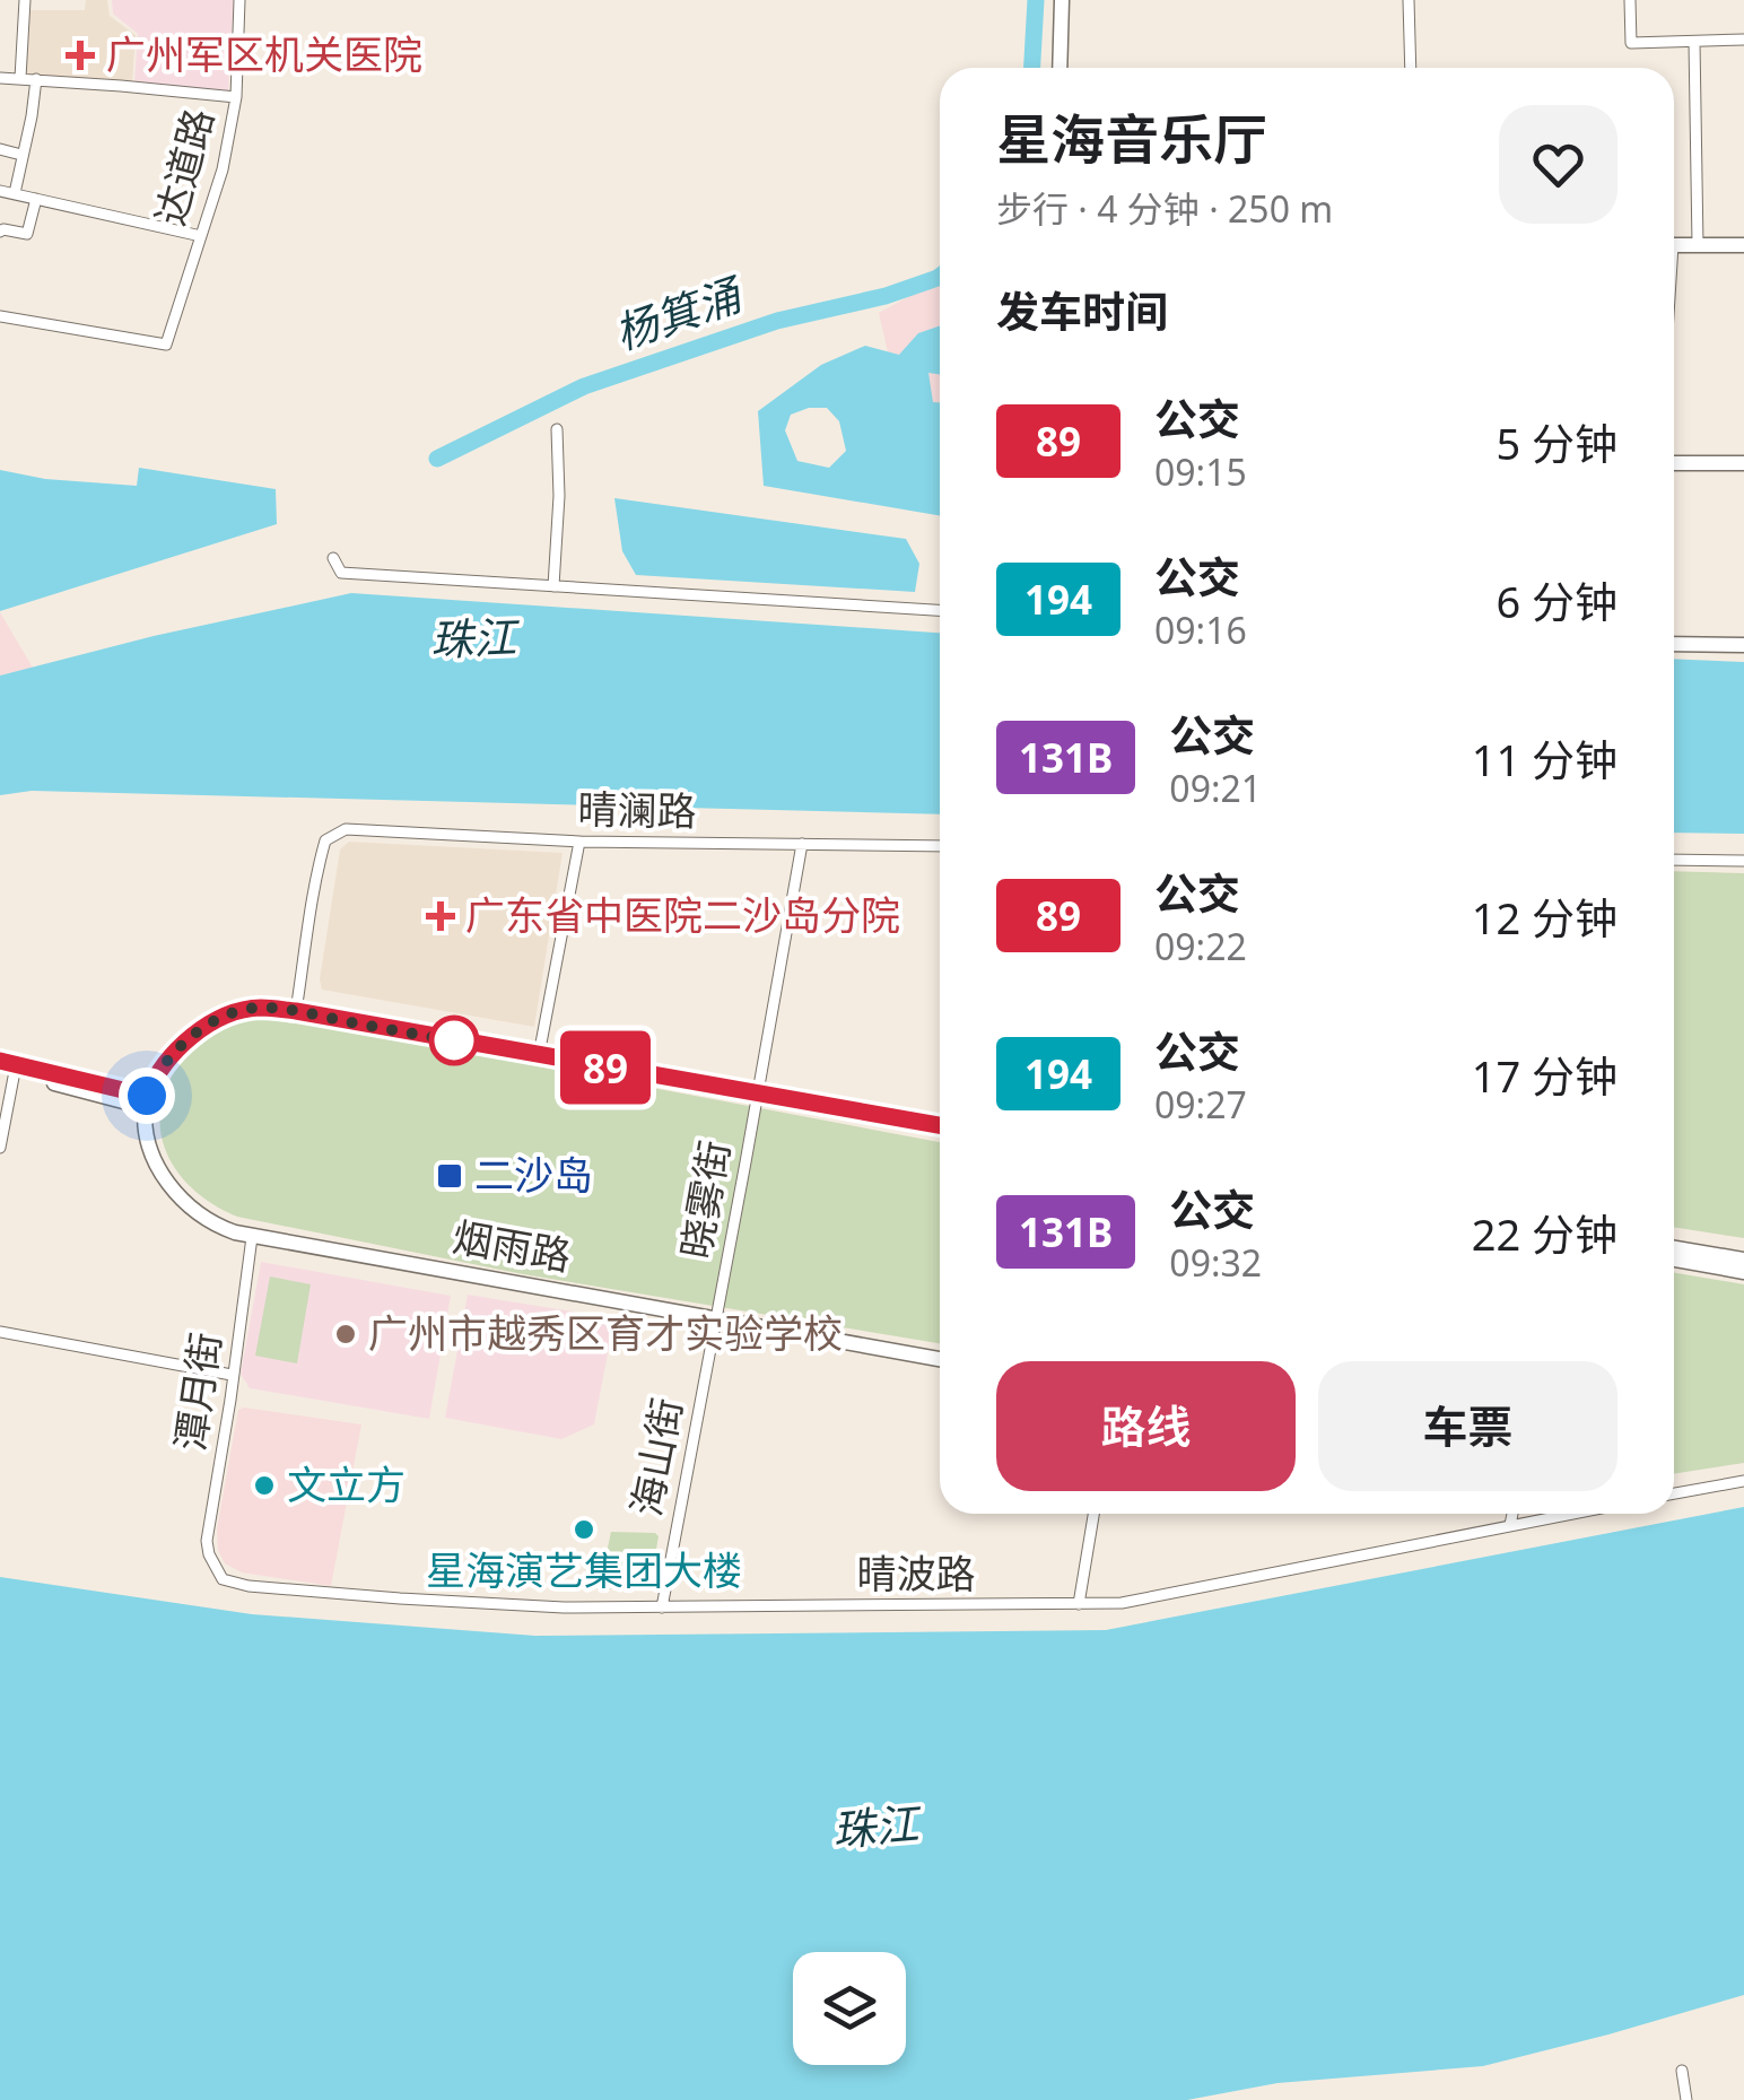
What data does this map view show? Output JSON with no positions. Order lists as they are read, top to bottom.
{
  "streets": {
    "main road": ["烟雨路"],
    "street": [
      "达道路",
      "晴澜路",
      "晓雾街",
      "潭月街",
      "海山街",
      "晴波路"
    ]
  },
  "crossings": [
    ["晴澜路", "晓雾街"],
    ["晓雾街", "烟雨路"],
    ["晓雾街", "海山街"],
    ["烟雨路", "潭月街"],
    ["烟雨路", "海山街"],
    ["潭月街", "晴波路"],
    ["海山街", "晴波路"]
  ],
  "water": ["杨箕涌", "珠江"],
  "places": {
    "health": ["广州军区机关医院", "广东省中医院二沙岛分院"],
    "transit": ["二沙岛"],
    "other": ["广州市越秀区育才实验学校", "文立方", "星海演艺集团大楼"]
  },
  "lines": ["bus line 89"],
  "page": {
    "on_map": "89",
    "heading": [
      ["星海音乐厅", "步行 · 4 分钟 · 250 m"],
      "发车时间"
    ],
    "list": [
      {
        "mark": "89",
        "name": "公交",
        "note": "09:15",
        "value": "5 分钟"
      },
      {
        "mark": "194",
        "name": "公交",
        "note": "09:16",
        "value": "6 分钟"
      },
      {
        "mark": "131B",
        "name": "公交",
        "note": "09:21",
        "value": "11 分钟"
      },
      {
        "mark": "89",
        "name": "公交",
        "note": "09:22",
        "value": "12 分钟"
      },
      {
        "mark": "194",
        "name": "公交",
        "note": "09:27",
        "value": "17 分钟"
      },
      {
        "mark": "131B",
        "name": "公交",
        "note": "09:32",
        "value": "22 分钟"
      }
    ],
    "buttons": ["路线", "车票"]
  }
}
